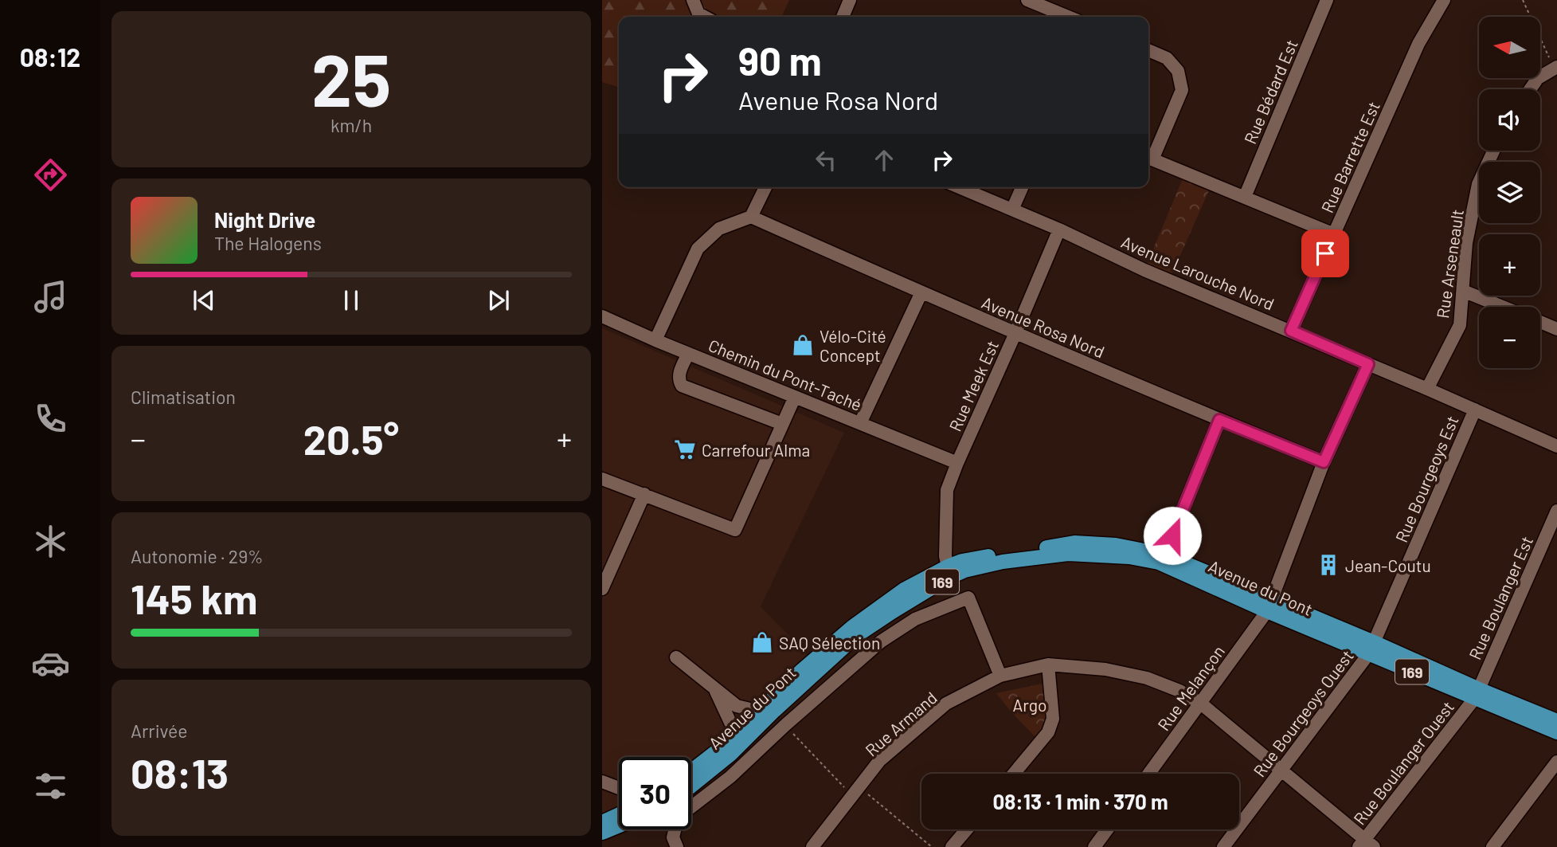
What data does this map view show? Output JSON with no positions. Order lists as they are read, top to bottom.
{
  "streets": {
    "main road": ["169", "Avenue du Pont"],
    "street": [
      "Rue Bédard Est",
      "Rue Barrette Est",
      "Rue Arseneault",
      "Avenue Larouche Nord",
      "Avenue Rosa Nord",
      "Chemin du Pont-Taché",
      "Rue Meek Est",
      "Rue Bourgeoys Est",
      "Rue Boulanger Est",
      "Rue Melançon",
      "Rue Bourgeoys Ouest",
      "Rue Armand",
      "Rue Boulanger Ouest"
    ]
  },
  "crossings": [
    ["Rue Barrette Est", "Avenue Larouche Nord"],
    ["Rue Arseneault", "Avenue Larouche Nord"],
    ["Avenue Larouche Nord", "Rue Meek Est"],
    ["Avenue Larouche Nord", "Rue Bourgeoys Est"],
    ["Avenue Larouche Nord", "Rue Melançon"],
    ["Avenue Rosa Nord", "Rue Meek Est"],
    ["Avenue Rosa Nord", "Rue Melançon"],
    ["Chemin du Pont-Taché", "Rue Meek Est"],
    ["Rue Meek Est", "Avenue du Pont"],
    ["Rue Bourgeoys Est", "Avenue du Pont"],
    ["Rue Bourgeoys Est", "Rue Bourgeoys Ouest"],
    ["Avenue du Pont", "Rue Boulanger Est"],
    ["Avenue du Pont", "Rue Melançon"],
    ["Avenue du Pont", "Rue Bourgeoys Ouest"],
    ["Avenue du Pont", "Rue Boulanger Ouest"],
    ["Rue Boulanger Est", "Rue Boulanger Ouest"],
    ["Rue Melançon", "Rue Armand"],
    ["Rue Bourgeoys Ouest", "Rue Armand"],
    ["Rue Armand", "Rue Boulanger Ouest"]
  ],
  "parks": ["Argo"],
  "places": {
    "shop": ["Vélo-Cité Concept", "SAQ Sélection"],
    "supermarket": ["Carrefour Alma"],
    "building": ["Jean-Coutu"]
  },
  "north": "left",
  "page": {
    "tabs": "08:12",
    "tile": [
      ["25", "km/h"],
      "Climatisation",
      ["Autonomie · 29%", "145 km"],
      ["Arrivée", "08:13"]
    ],
    "map_buttons": ["+", "−"],
    "turn": ["90 m", "Avenue Rosa Nord"],
    "song": ["Night Drive", "The Halogens"],
    "heat": ["−", "20.5°", "+"],
    "limit": "30",
    "trip": "08:13 · 1 min · 370 m"
  }
}
